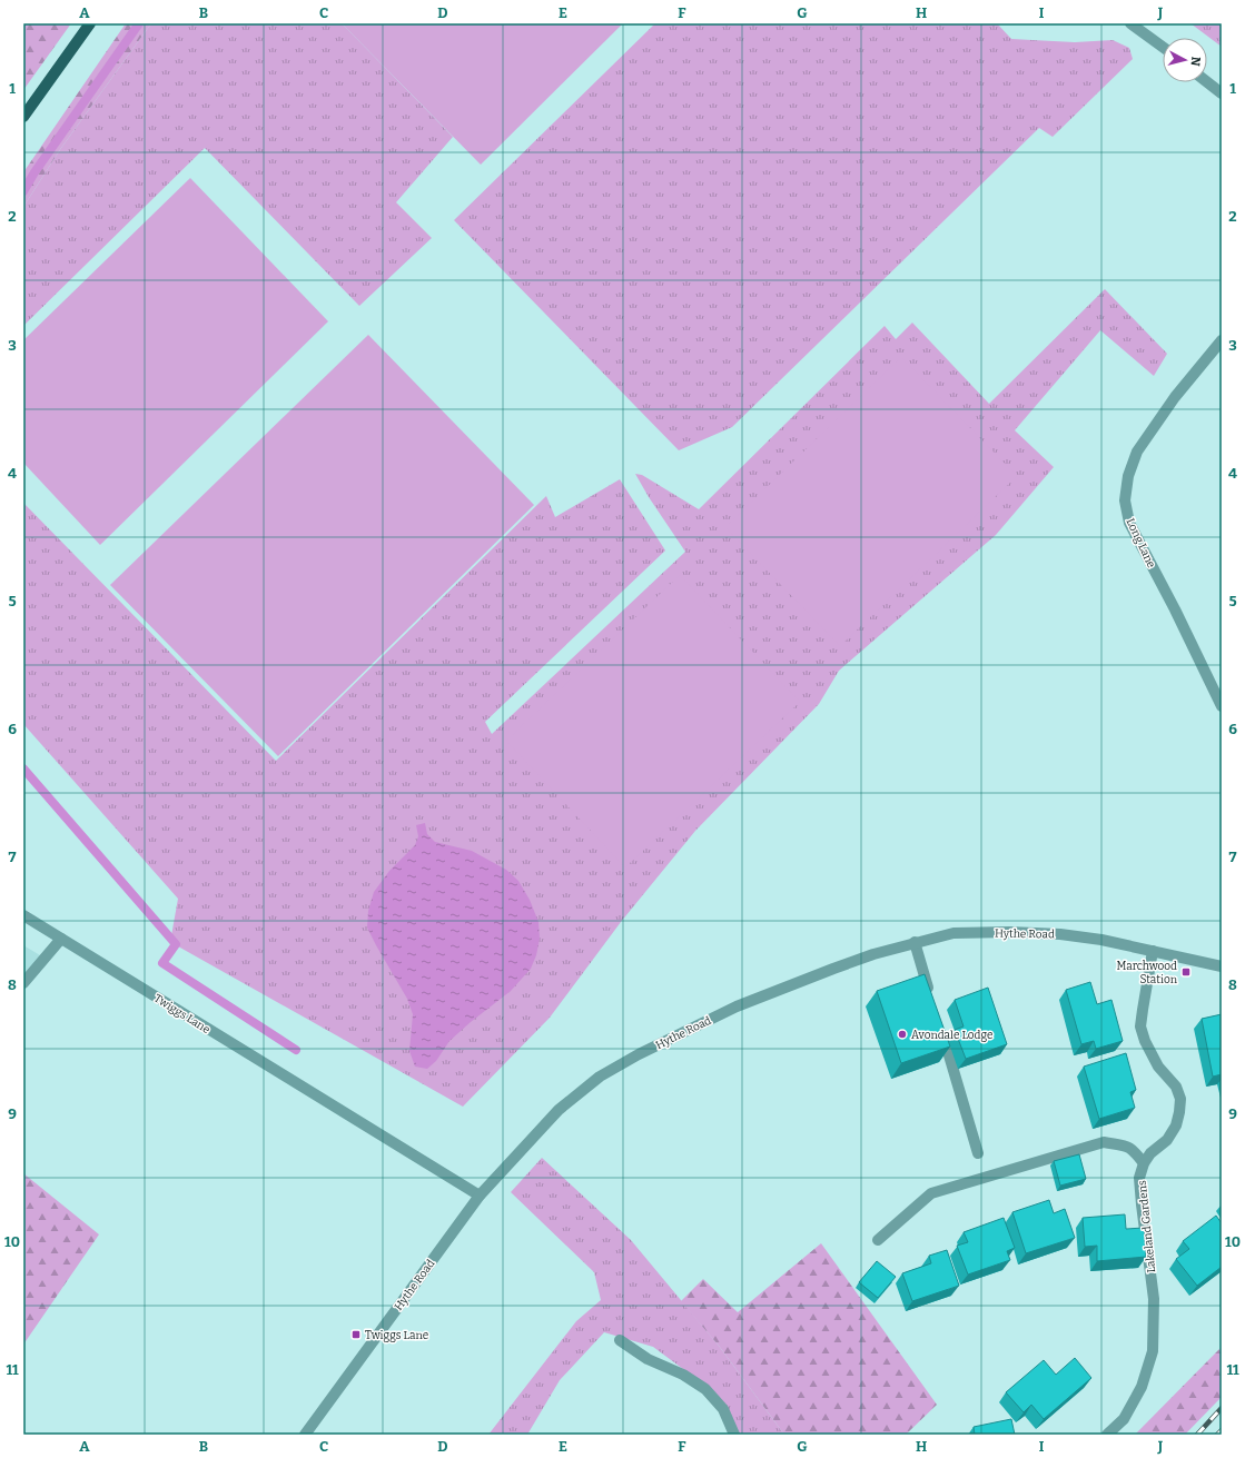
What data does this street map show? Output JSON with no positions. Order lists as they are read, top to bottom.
{
  "streets": {
    "street": [
      "Long Lane",
      "Hythe Road",
      "Twiggs Lane",
      "Lakeland Gardens"
    ]
  },
  "crossings": [
    ["Hythe Road", "Twiggs Lane"],
    ["Hythe Road", "Lakeland Gardens"]
  ],
  "places": {
    "transit": ["Marchwood Station", "Twiggs Lane"],
    "other": ["Avondale Lodge"]
  },
  "north": "right",
  "grid": {
    "columns": [
      "A",
      "B",
      "C",
      "D",
      "E",
      "F",
      "G",
      "H",
      "I",
      "J"
    ],
    "rows": [
      "1",
      "2",
      "3",
      "4",
      "5",
      "6",
      "7",
      "8",
      "9",
      "10",
      "11"
    ]
  }
}
